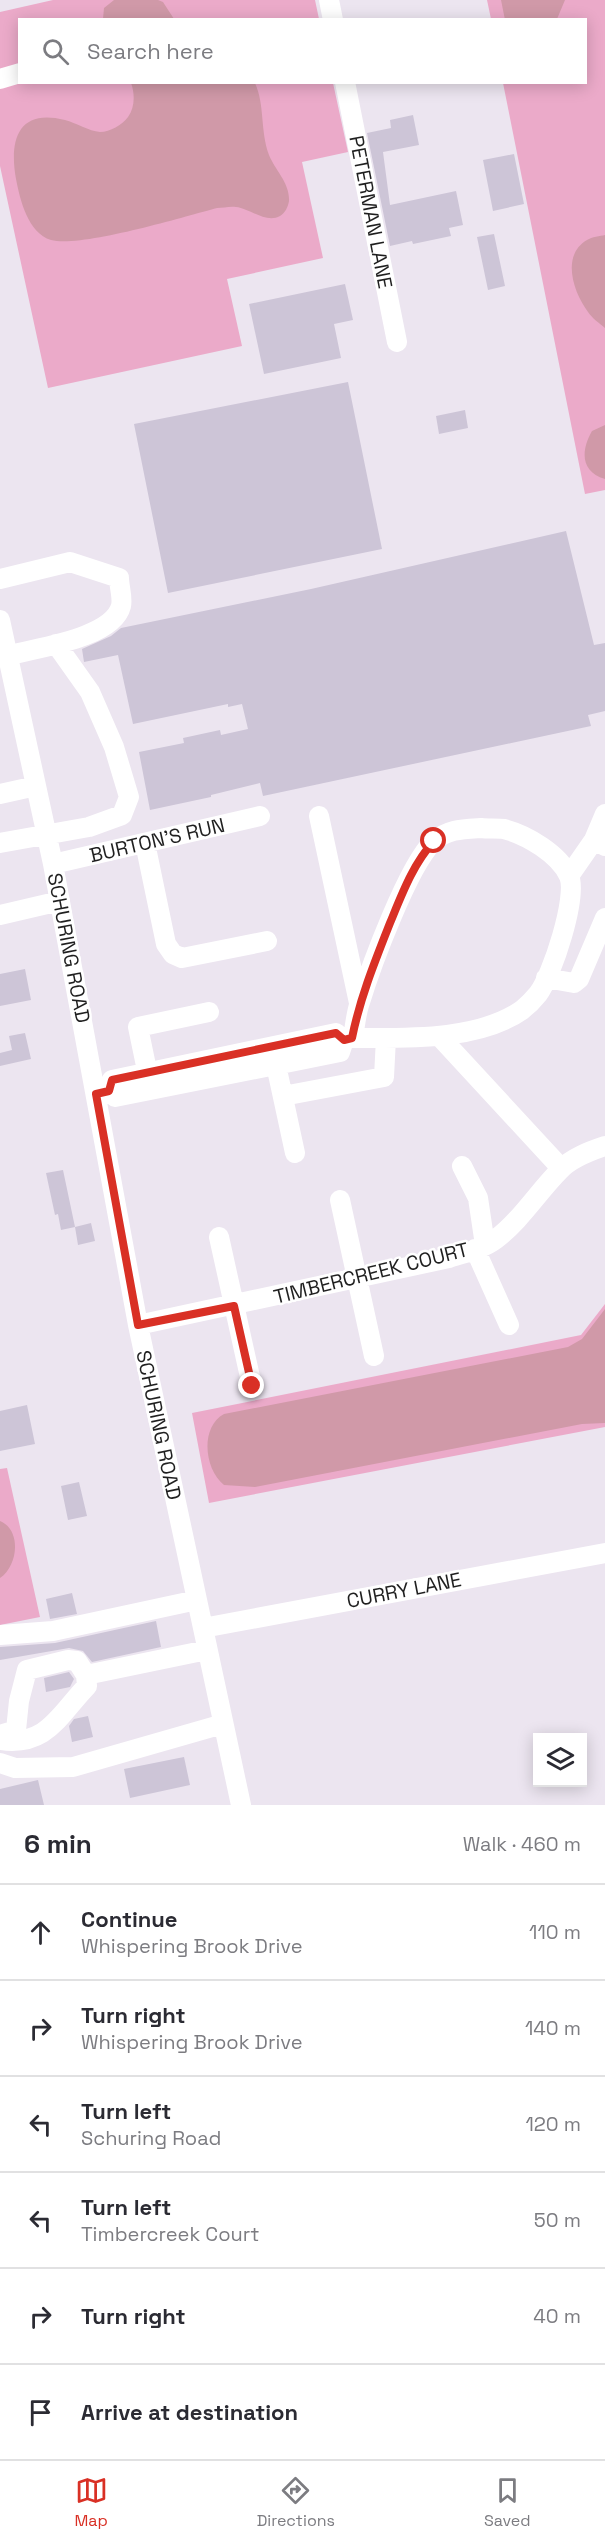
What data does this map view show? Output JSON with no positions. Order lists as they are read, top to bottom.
{
  "streets": {
    "street": [
      "PETERMAN LANE",
      "BURTON'S RUN",
      "SCHURING ROAD",
      "TIMBERCREEK COURT",
      "CURRY LANE"
    ]
  },
  "crossings": [
    ["BURTON'S RUN", "SCHURING ROAD"],
    ["SCHURING ROAD", "TIMBERCREEK COURT"],
    ["SCHURING ROAD", "CURRY LANE"]
  ],
  "page": {
    "search": "Search here",
    "heading": ["6 min", "Walk · 460 m"],
    "list": [
      ["Continue", "Whispering Brook Drive", "110 m"],
      ["Turn right", "Whispering Brook Drive", "140 m"],
      ["Turn left", "Schuring Road", "120 m"],
      ["Turn left", "Timbercreek Court", "50 m"],
      ["Turn right", "40 m"],
      "Arrive at destination"
    ],
    "nav": ["Map", "Directions", "Saved"]
  }
}
